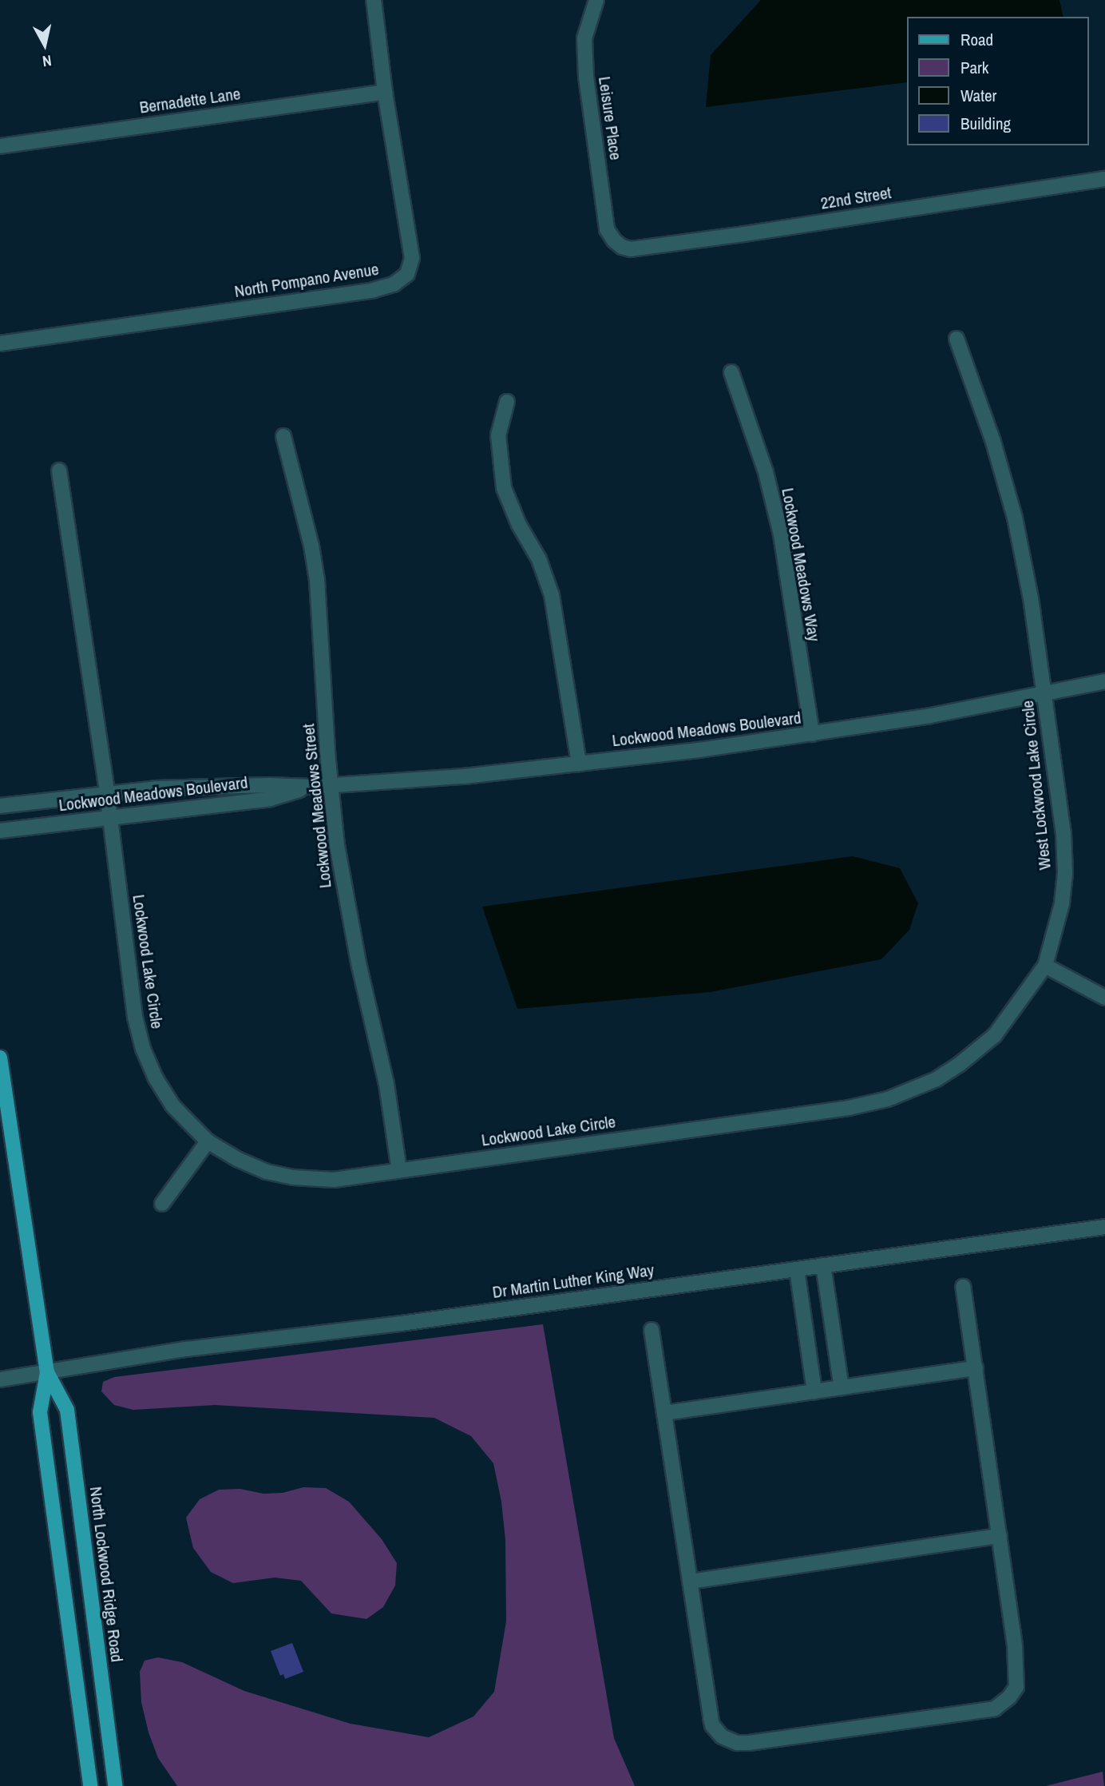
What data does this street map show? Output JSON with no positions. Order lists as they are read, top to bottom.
{
  "streets": {
    "main road": ["North Lockwood Ridge Road"],
    "street": [
      "Bernadette Lane",
      "Leisure Place",
      "22nd Street",
      "North Pompano Avenue",
      "Lockwood Meadows Way",
      "Lockwood Meadows Boulevard",
      "West Lockwood Lake Circle",
      "Lockwood Meadows Street",
      "Lockwood Lake Circle",
      "Dr Martin Luther King Way"
    ]
  },
  "crossings": [
    ["Bernadette Lane", "North Pompano Avenue"],
    ["Leisure Place", "22nd Street"],
    ["Lockwood Meadows Way", "Lockwood Meadows Boulevard"],
    ["Lockwood Meadows Boulevard", "West Lockwood Lake Circle"],
    ["Lockwood Meadows Boulevard", "Lockwood Meadows Street"],
    ["Lockwood Meadows Boulevard", "Lockwood Lake Circle"],
    ["West Lockwood Lake Circle", "Lockwood Lake Circle"],
    ["Lockwood Meadows Street", "Lockwood Lake Circle"],
    ["Dr Martin Luther King Way", "North Lockwood Ridge Road"]
  ],
  "legend": [
    "Road",
    "Park",
    "Water",
    "Building"
  ],
  "north": "bottom"
}
